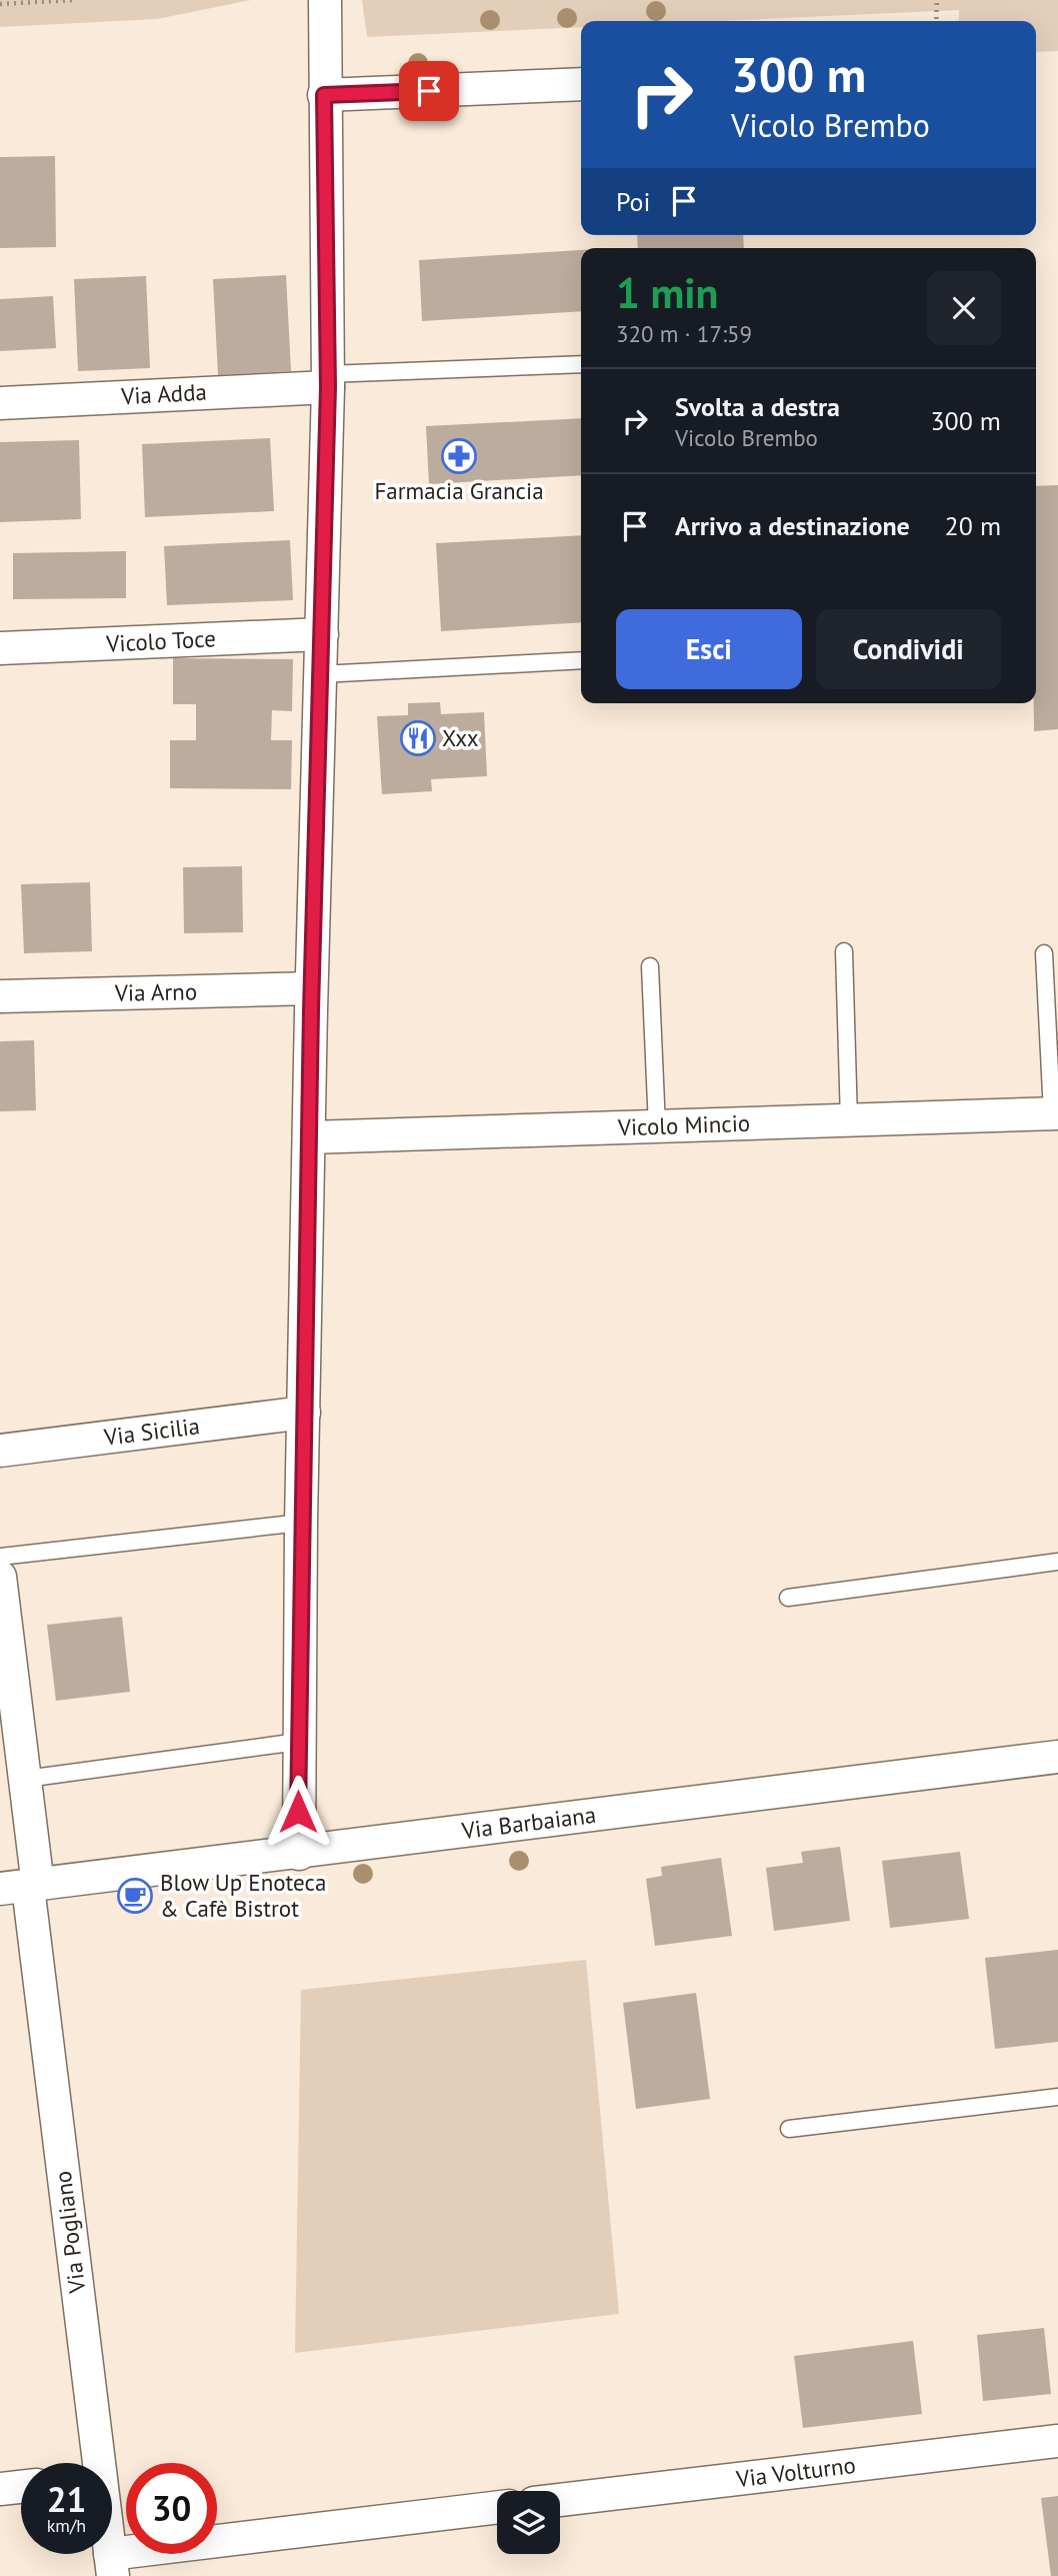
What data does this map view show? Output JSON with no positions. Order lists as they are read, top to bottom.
{
  "streets": {
    "street": [
      "Via Adda",
      "Vicolo Toce",
      "Via Arno",
      "Vicolo Mincio",
      "Via Sicilia",
      "Via Barbaiana",
      "Via Pogliano",
      "Via Volturno"
    ]
  },
  "crossings": [
    ["Via Barbaiana", "Via Pogliano"]
  ],
  "places": {
    "pharmacy": ["Farmacia Grancia"],
    "restaurant": ["Xxx"],
    "cafe": ["Blow Up Enoteca & Cafè Bistrot"]
  },
  "page": {
    "turn": ["300 m", "Vicolo Brembo"],
    "then": "Poi",
    "heading": ["1 min", "320 m · 17:59"],
    "list": [
      {
        "name": "Svolta a destra",
        "note": "Vicolo Brembo",
        "value": "300 m"
      },
      {
        "name": "Arrivo a destinazione",
        "value": "20 m"
      }
    ],
    "buttons": ["Esci", "Condividi"],
    "speed": "21 km/h",
    "limit": "30"
  }
}
